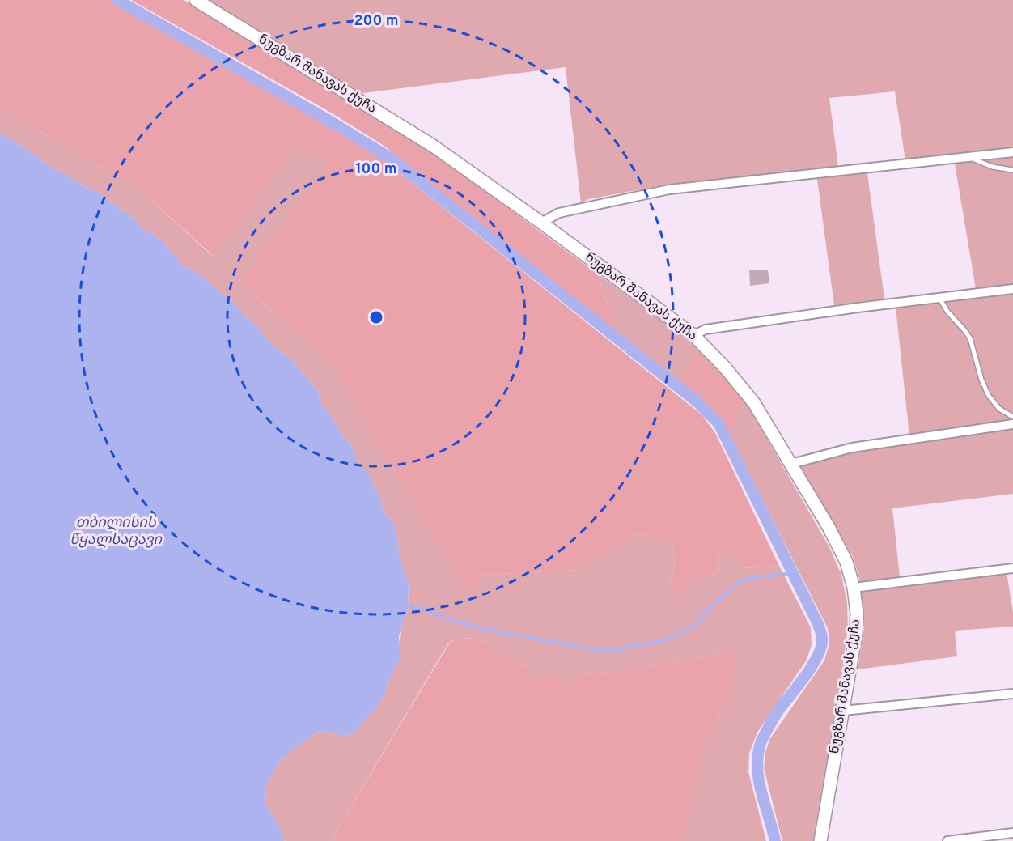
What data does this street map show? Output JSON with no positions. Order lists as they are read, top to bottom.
{
  "streets": {
    "main road": ["ნუგზარ შანავას ქუჩა"]
  },
  "water": ["თბილისის წყალსაცავი"],
  "rings": ["200 m", "100 m"]
}
